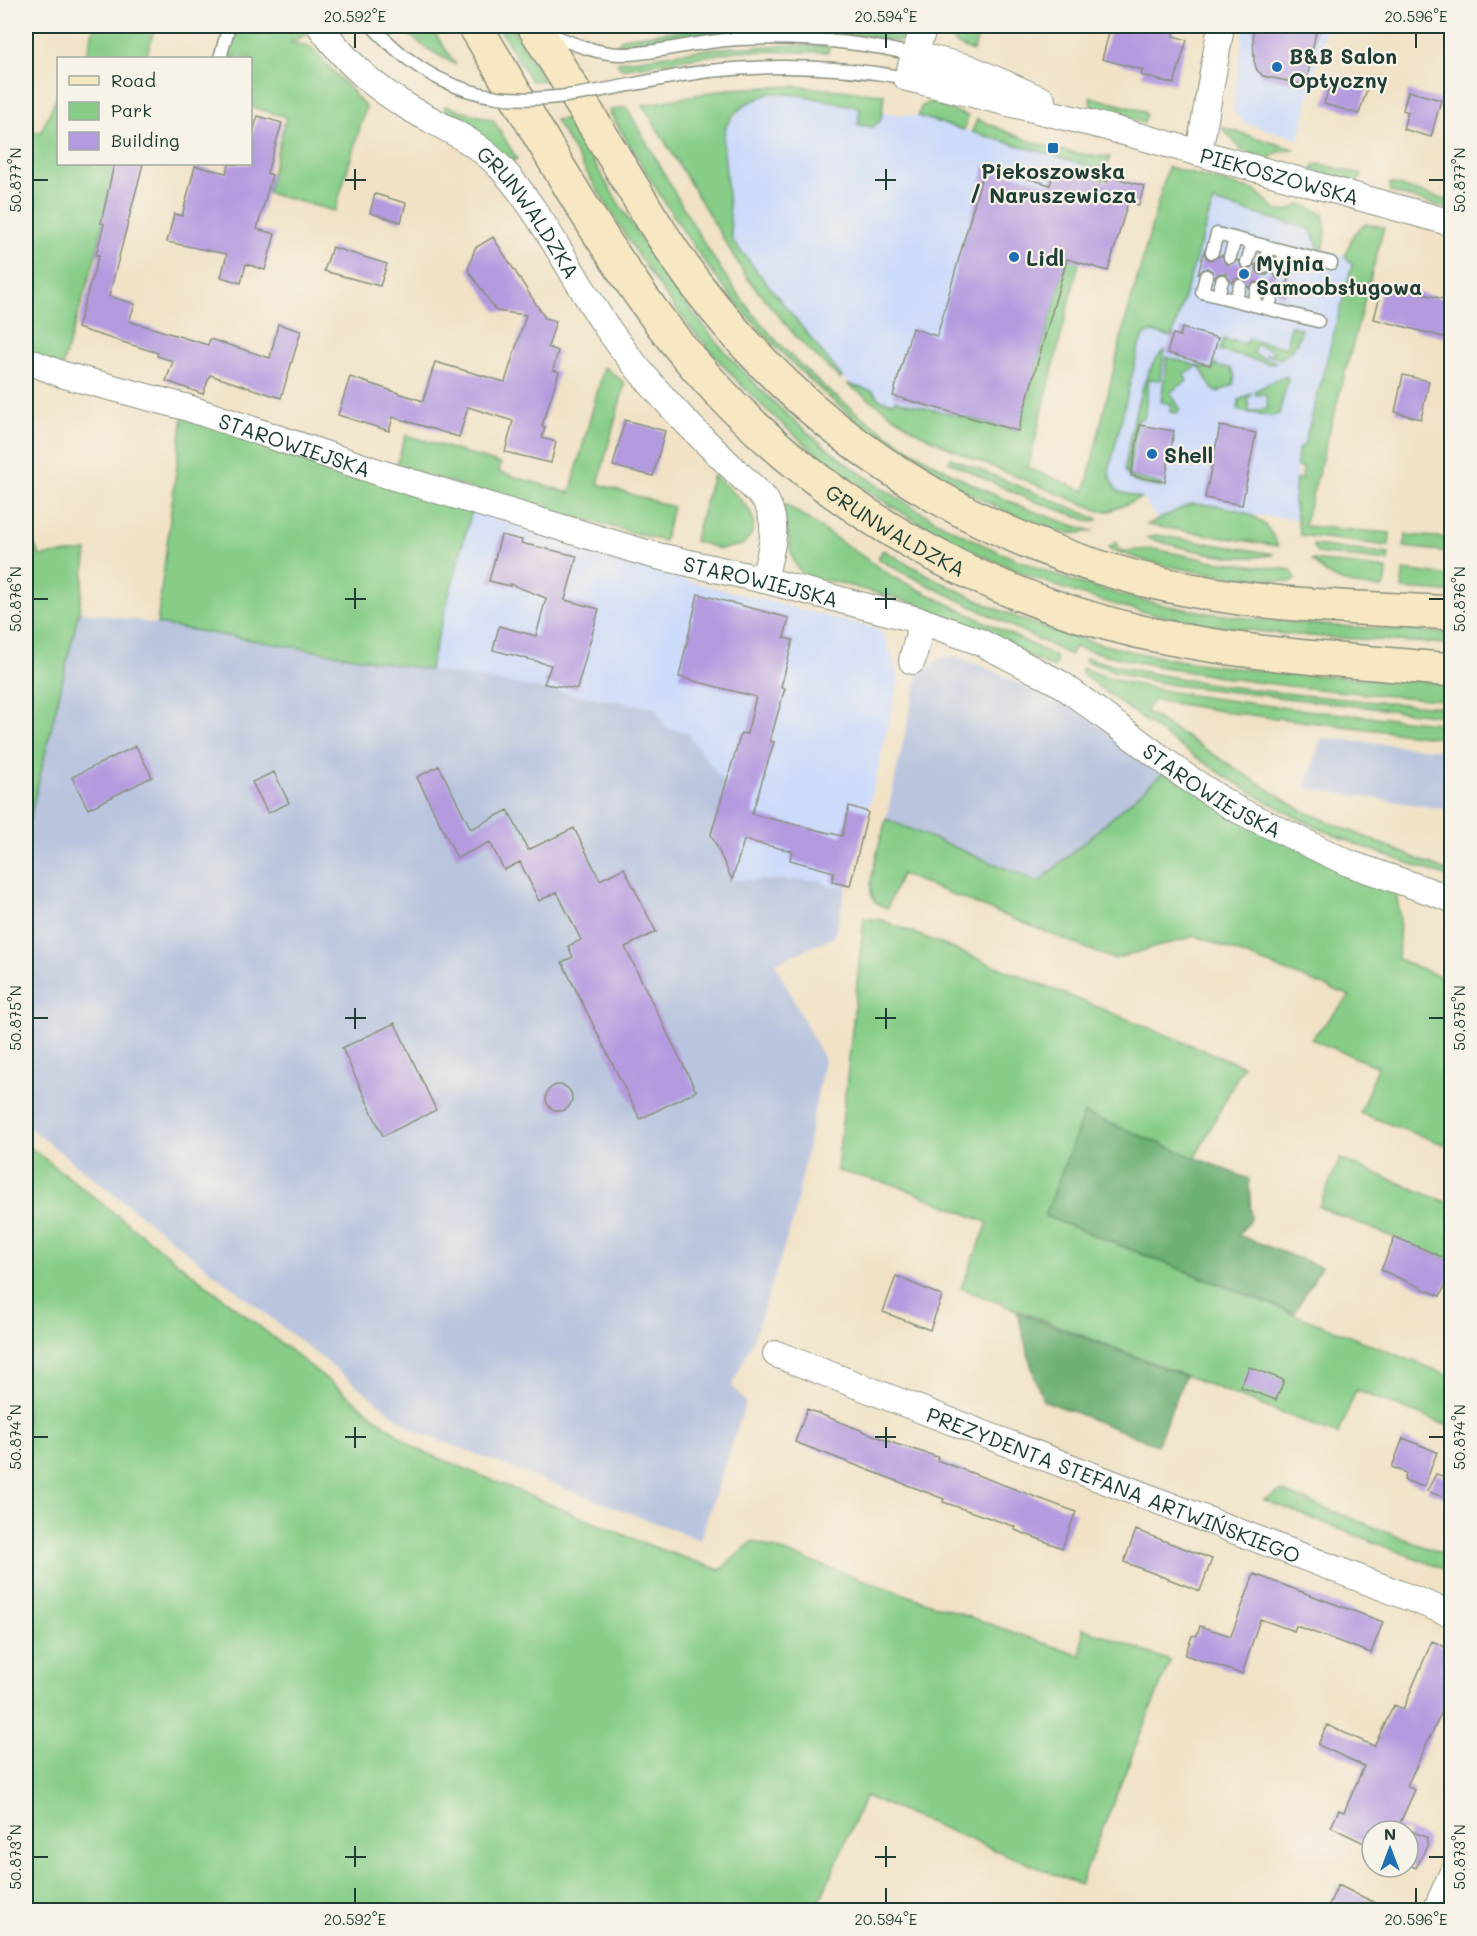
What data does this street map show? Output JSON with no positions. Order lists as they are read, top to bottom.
{
  "streets": {
    "main road": ["GRUNWALDZKA"],
    "street": ["PIEKOSZOWSKA", "STAROWIEJSKA", "PREZYDENTA STEFANA ARTWIŃSKIEGO"]
  },
  "crossings": [
    ["GRUNWALDZKA", "STAROWIEJSKA"]
  ],
  "places": {
    "other": [
      "B&B Salon Optyczny",
      "Lidl",
      "Myjnia Samoobsługowa",
      "Shell"
    ],
    "transit": ["Piekoszowska / Naruszewicza"]
  },
  "legend": ["Road", "Park", "Building"],
  "north": "top",
  "coordinates": [
    "20.592°E",
    "20.594°E",
    "20.596°E",
    "50.877°N",
    "50.876°N",
    "50.875°N",
    "50.874°N",
    "50.873°N"
  ]
}
